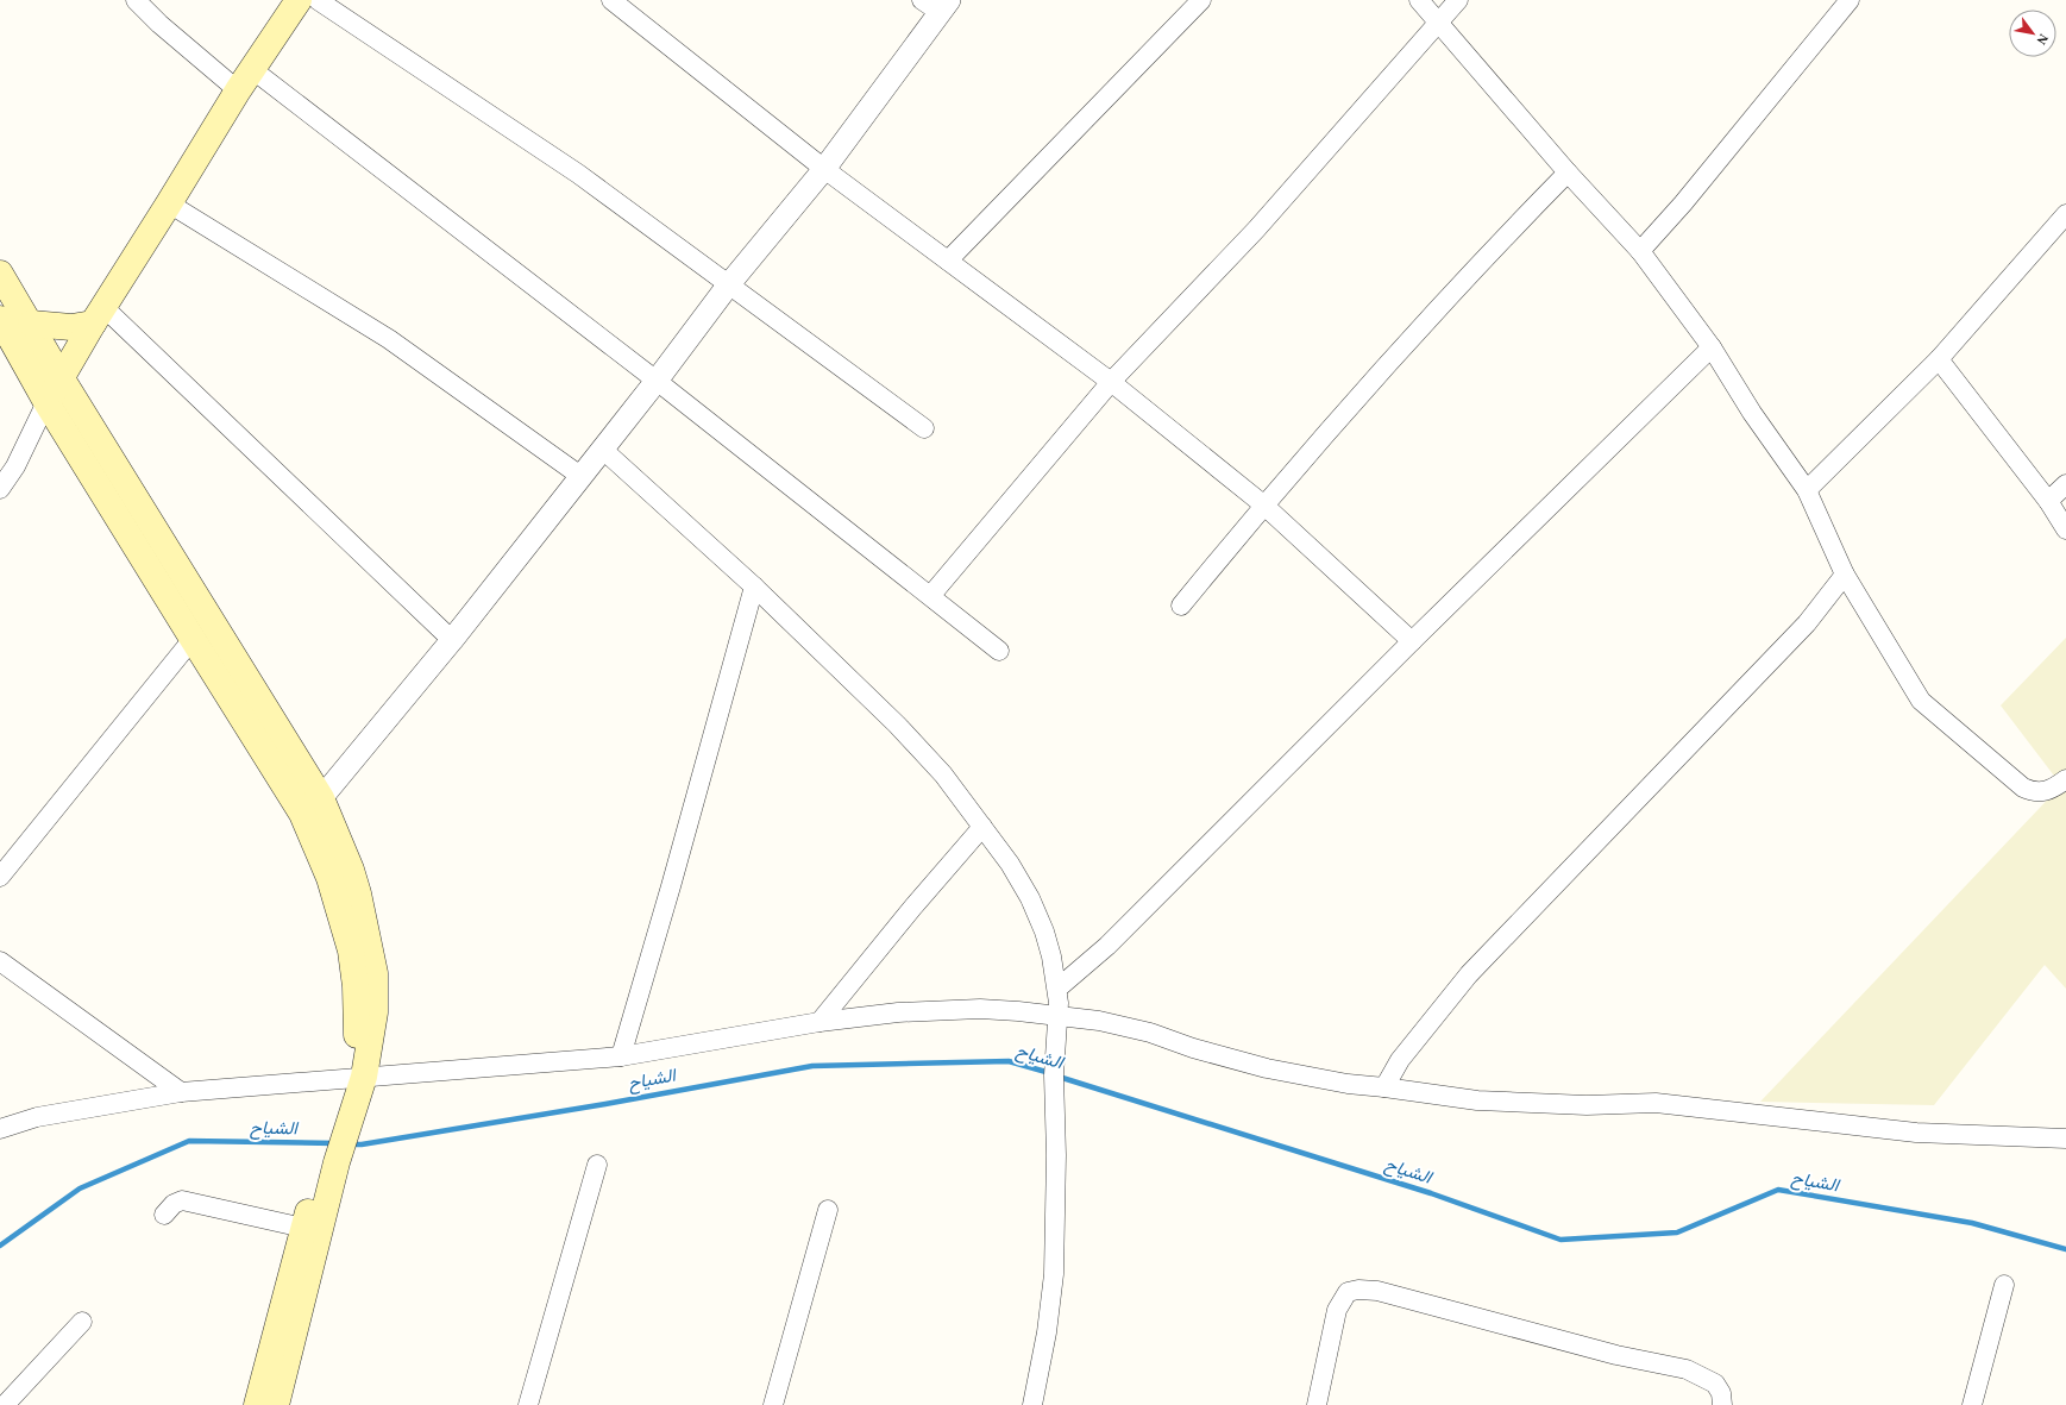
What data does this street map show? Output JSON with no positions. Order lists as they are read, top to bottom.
{
  "water": ["الشياح"],
  "north": "bottom right"
}
